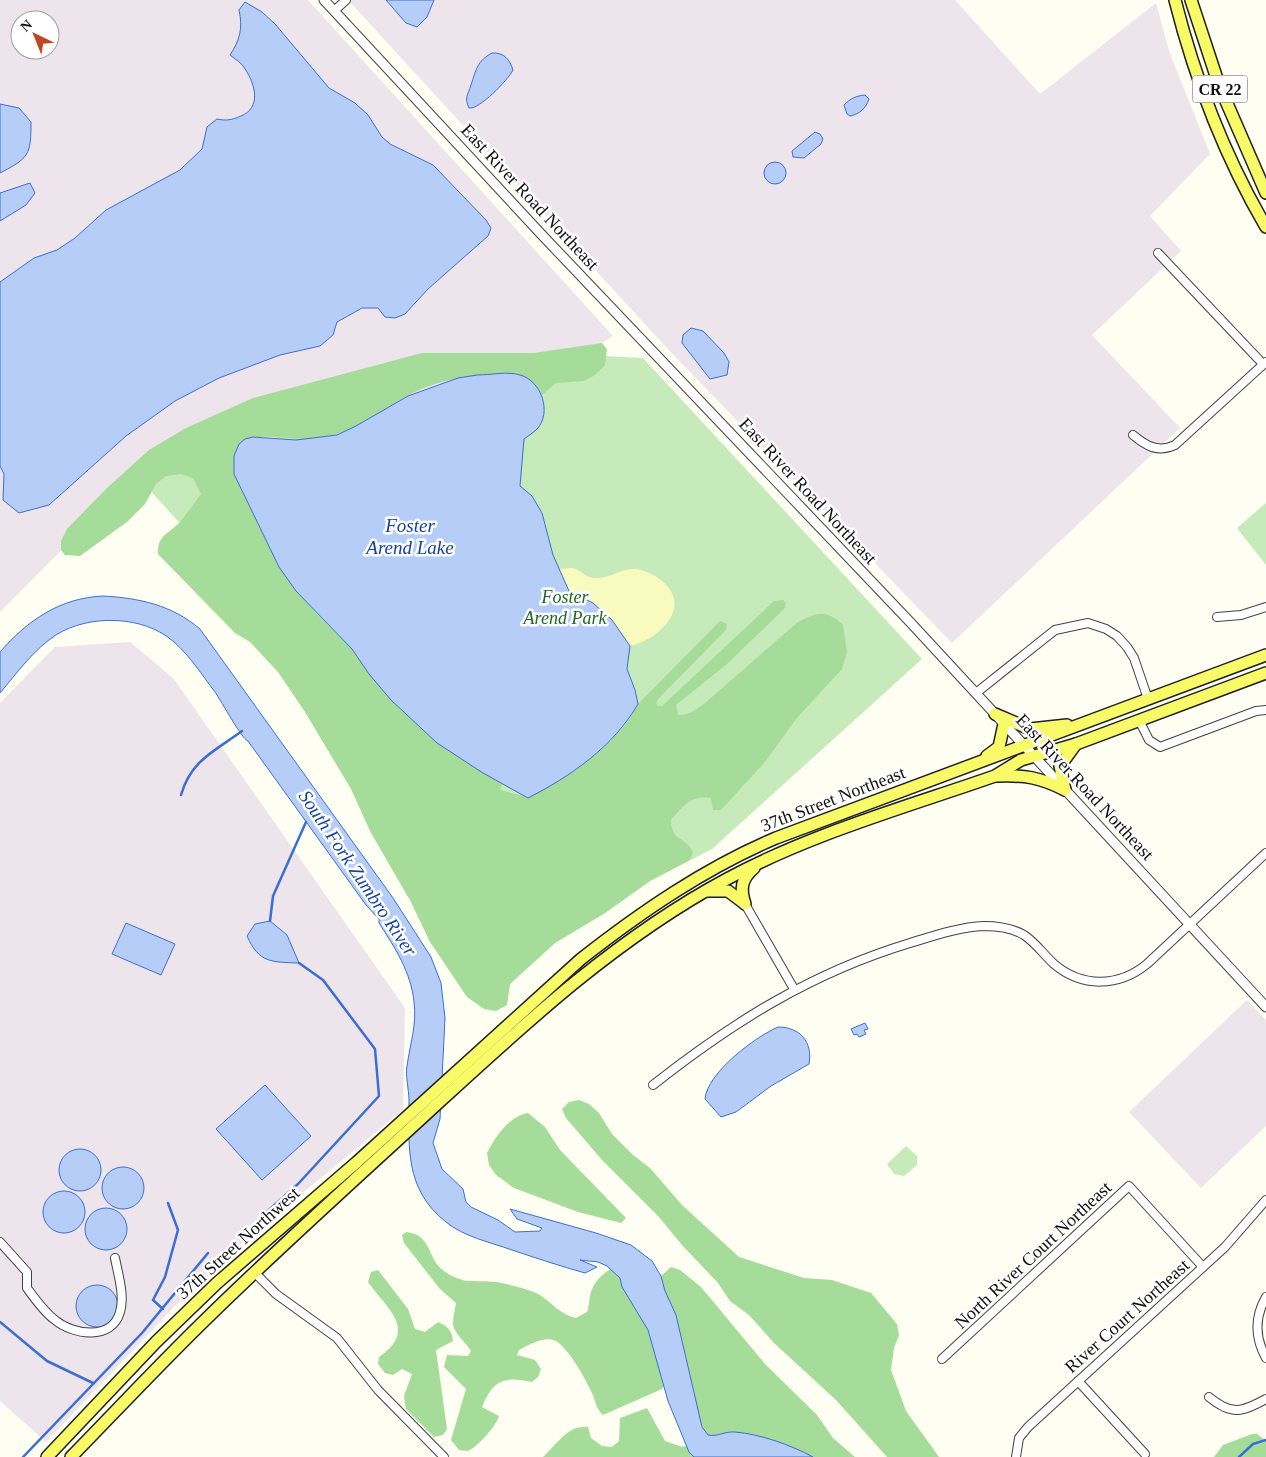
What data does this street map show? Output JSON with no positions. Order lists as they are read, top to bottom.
{
  "streets": {
    "main road": ["CR 22", "37th Street Northeast", "37th Street Northwest"],
    "street": ["East River Road Northeast", "North River Court Northeast", "River Court Northeast"]
  },
  "crossings": [
    ["East River Road Northeast", "37th Street Northeast"],
    ["37th Street Northeast", "37th Street Northwest"],
    ["North River Court Northeast", "River Court Northeast"]
  ],
  "water": ["Foster Arend Lake", "South Fork Zumbro River"],
  "parks": ["Foster Arend Park"],
  "north": "top left"
}
